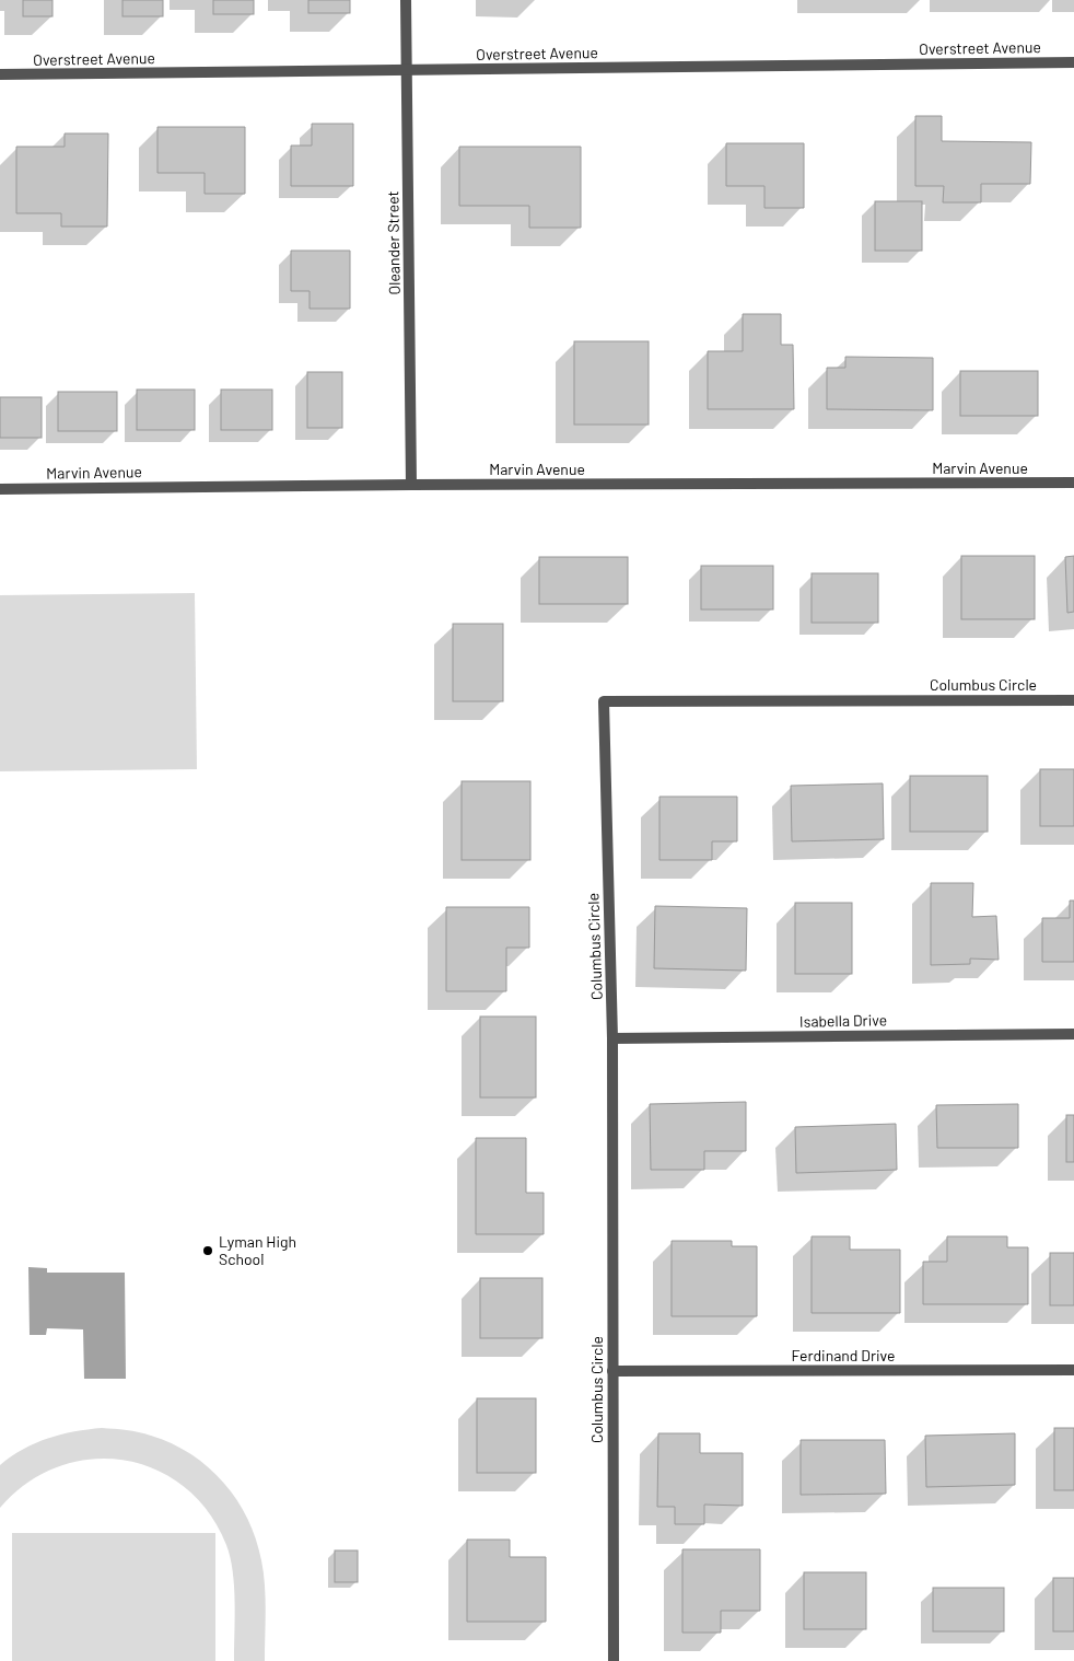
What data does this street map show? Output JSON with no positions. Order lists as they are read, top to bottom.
{
  "streets": {
    "street": [
      "Overstreet Avenue",
      "Oleander Street",
      "Marvin Avenue",
      "Columbus Circle",
      "Isabella Drive",
      "Ferdinand Drive"
    ]
  },
  "crossings": [
    ["Overstreet Avenue", "Oleander Street"],
    ["Oleander Street", "Marvin Avenue"],
    ["Columbus Circle", "Isabella Drive"],
    ["Columbus Circle", "Ferdinand Drive"]
  ],
  "places": ["Lyman High School"]
}
